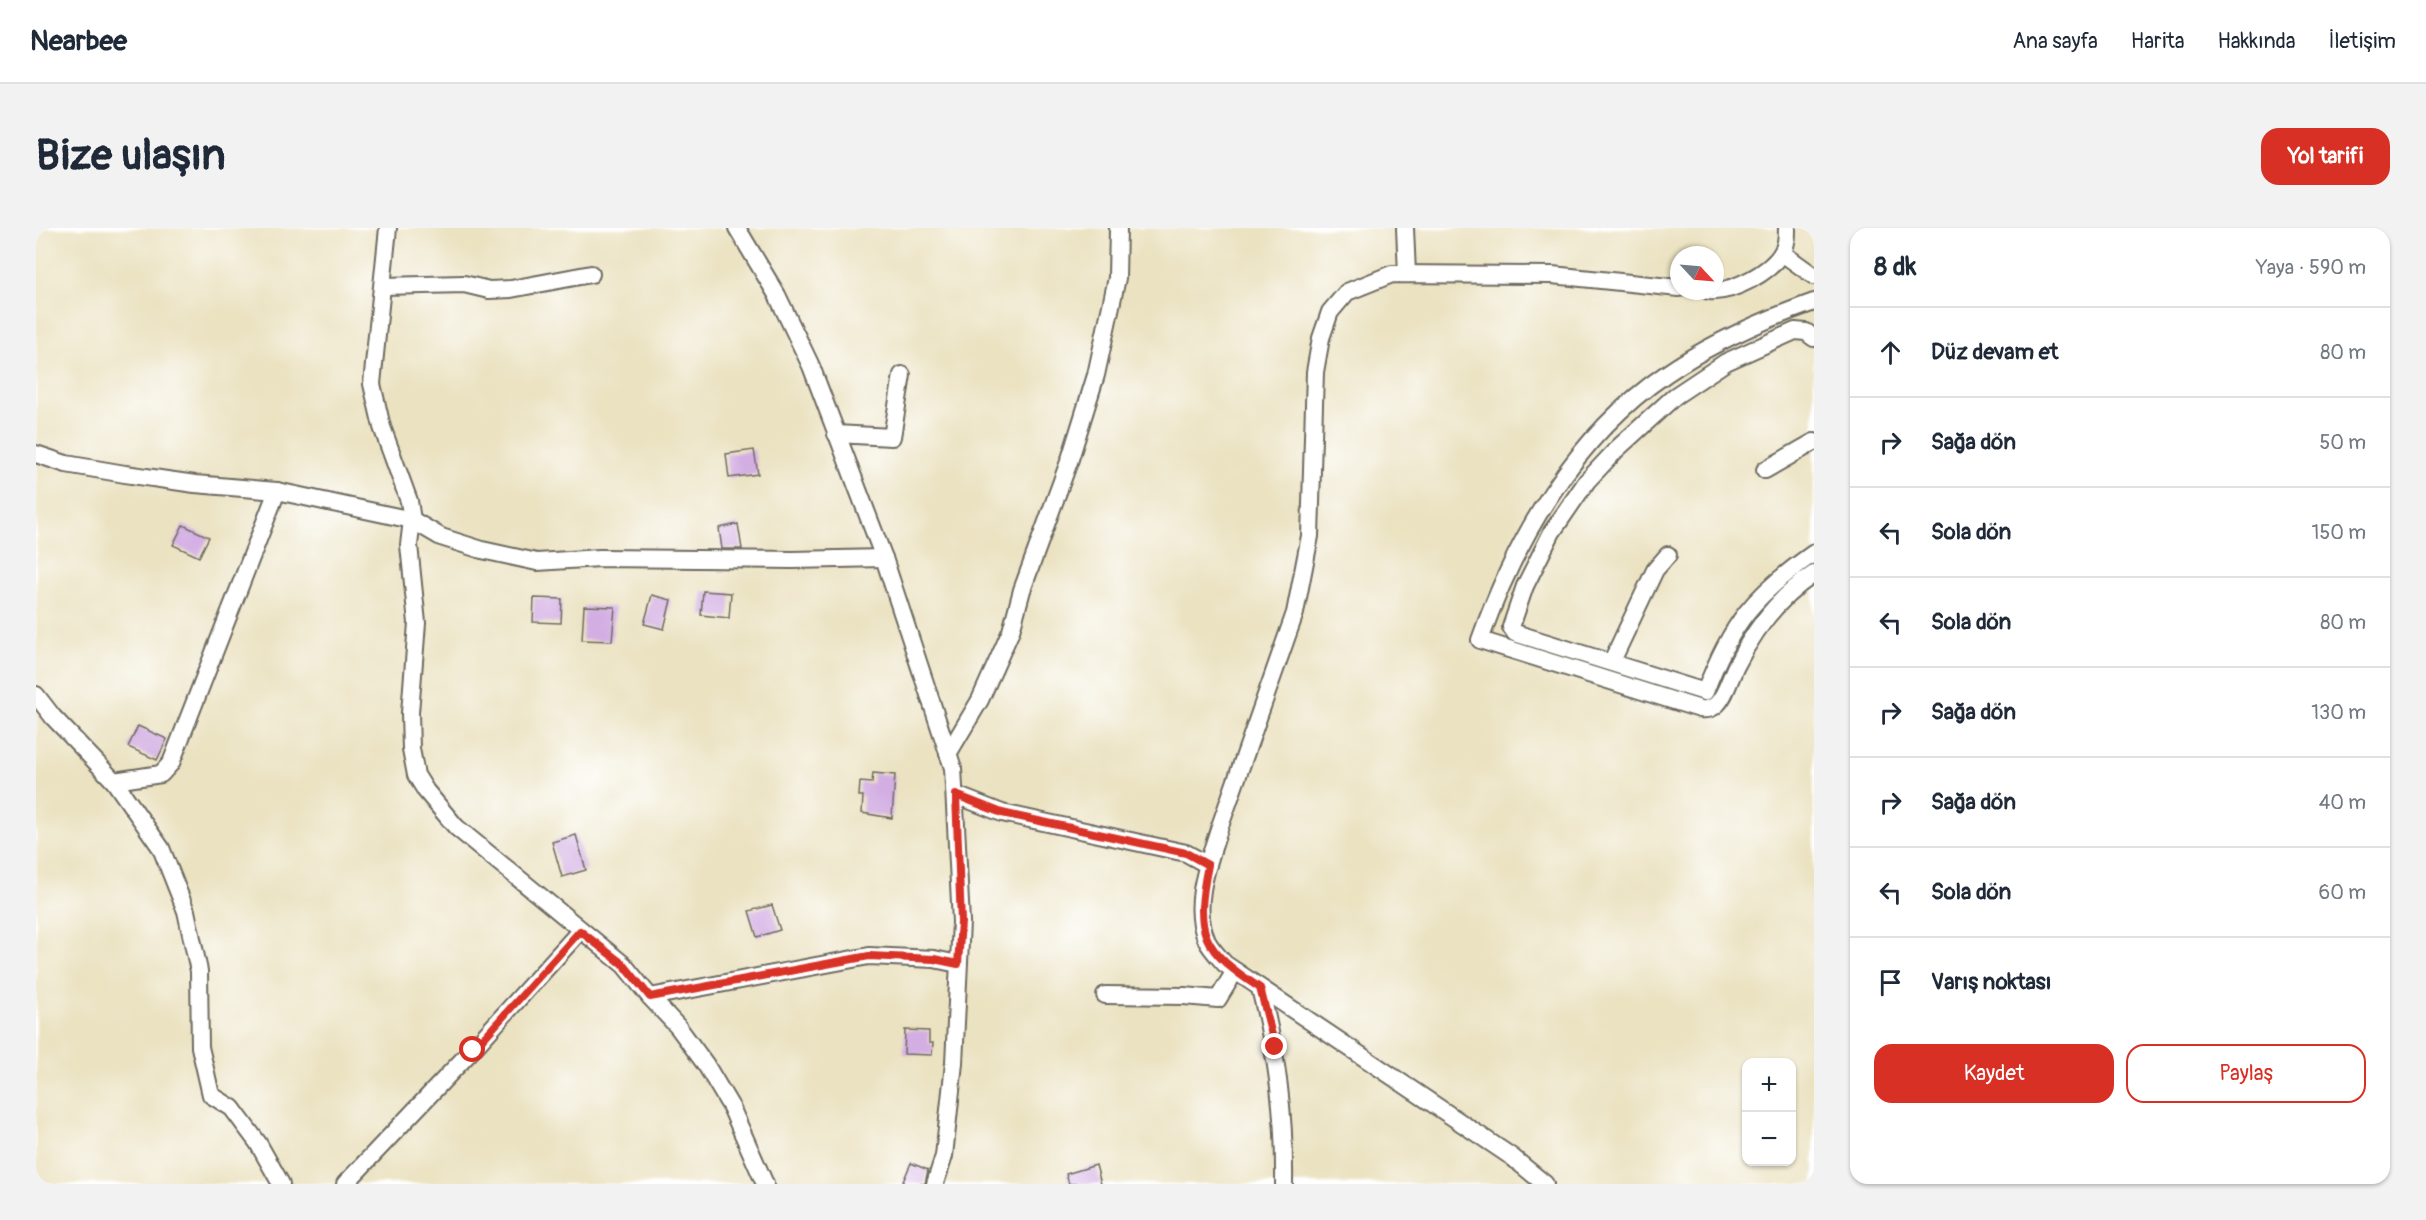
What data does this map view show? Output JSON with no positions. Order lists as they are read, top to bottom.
{
  "north": "bottom right",
  "page": {
    "header": "Nearbee",
    "nav": [
      "Ana sayfa",
      "Harita",
      "Hakkında",
      "İletişim"
    ],
    "buttons": [
      "Yol tarifi",
      ["Kaydet", "Paylaş"]
    ],
    "title": "Bize ulaşın",
    "heading": ["8 dk", "Yaya · 590 m"],
    "list": [
      ["Düz devam et", "80 m"],
      ["Sağa dön", "50 m"],
      ["Sola dön", "150 m"],
      ["Sola dön", "80 m"],
      ["Sağa dön", "130 m"],
      ["Sağa dön", "40 m"],
      ["Sola dön", "60 m"],
      "Varış noktası"
    ],
    "map_buttons": ["+", "−"]
  }
}
